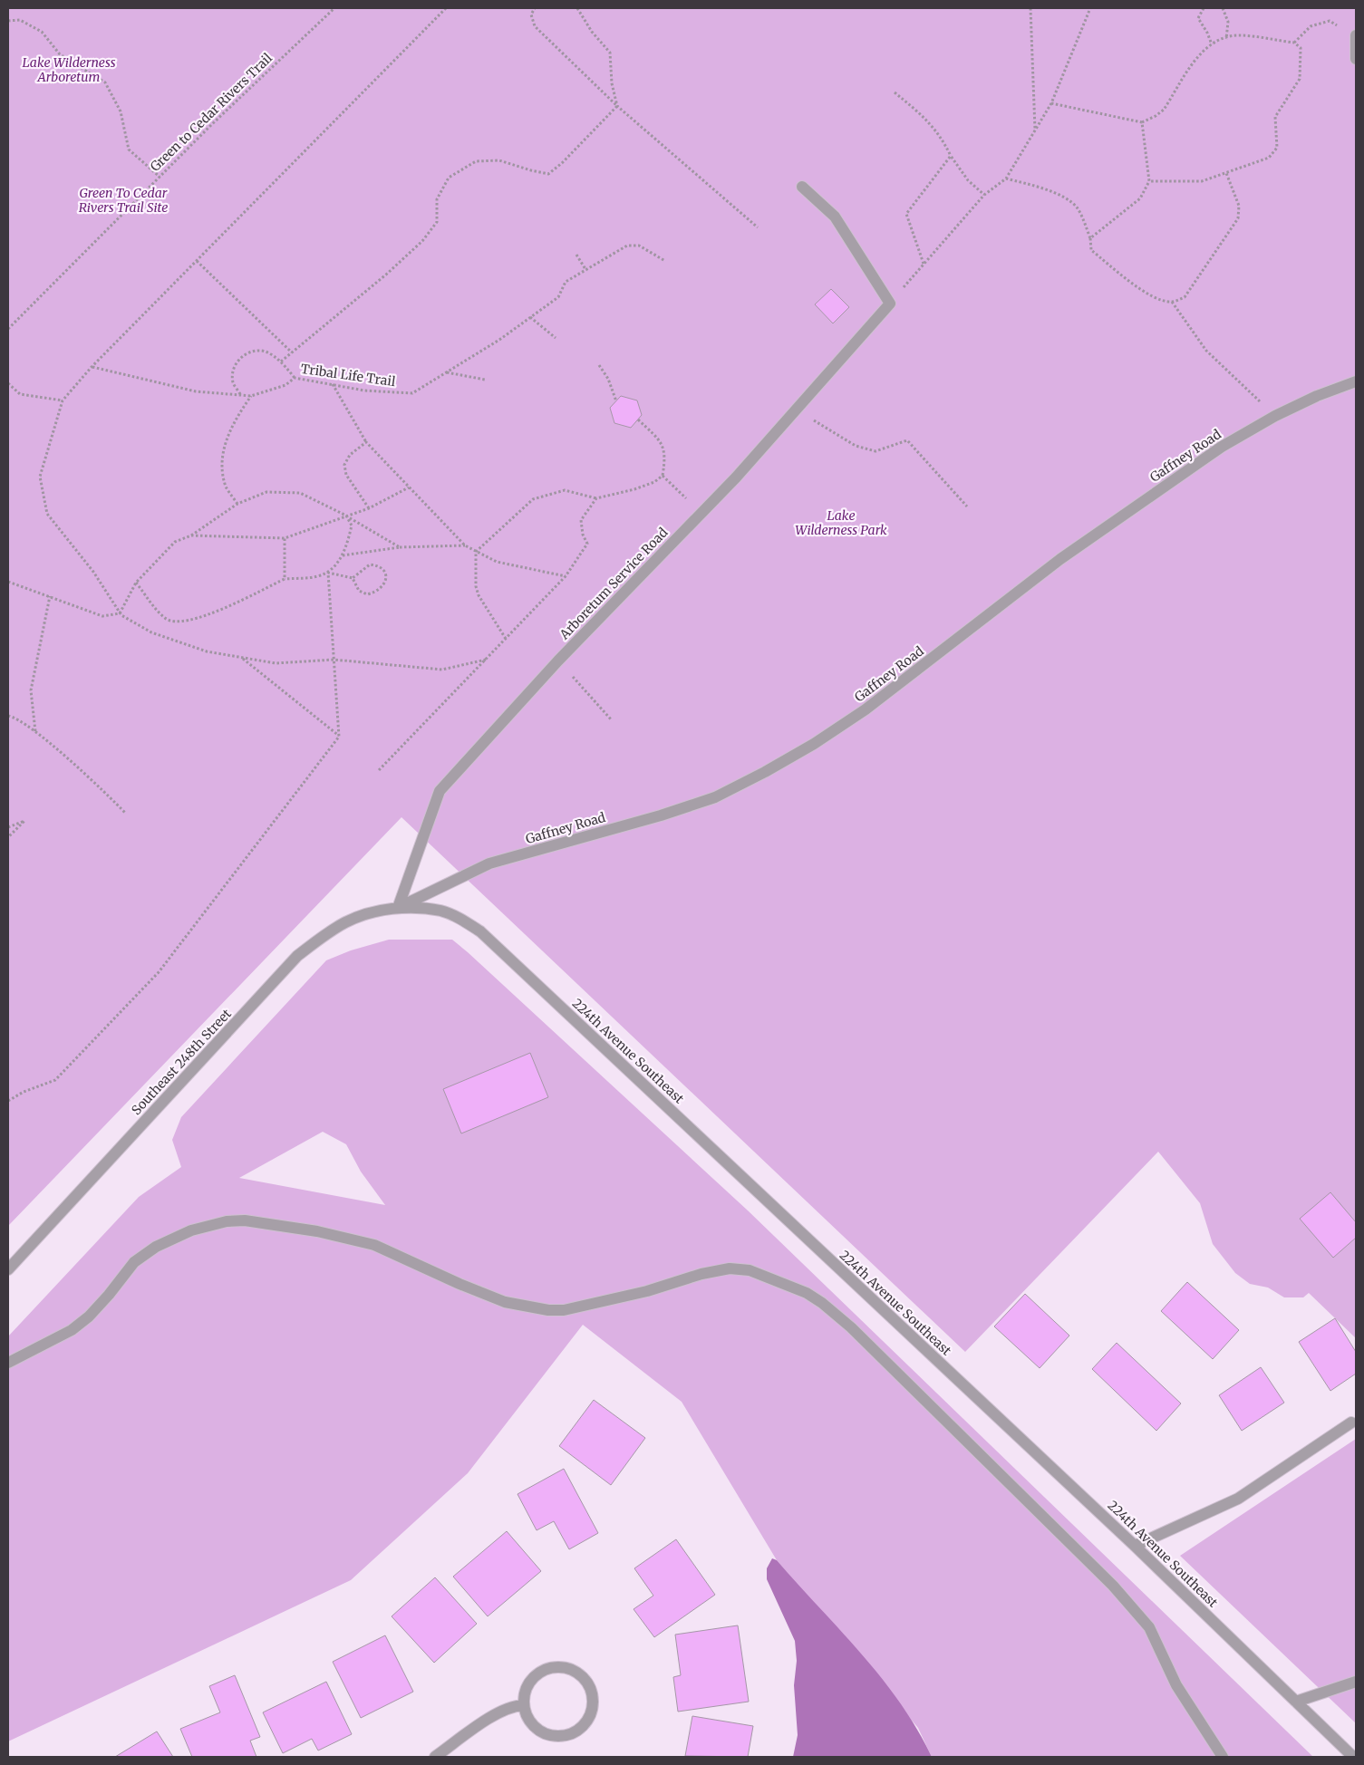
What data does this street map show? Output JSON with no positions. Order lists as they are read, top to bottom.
{
  "streets": {
    "street": [
      "Gaffney Road",
      "Arboretum Service Road",
      "224th Avenue Southeast",
      "Southeast 248th Street"
    ],
    "path": ["Green to Cedar Rivers Trail", "Tribal Life Trail"]
  },
  "crossings": [
    ["Gaffney Road", "Arboretum Service Road"],
    ["Gaffney Road", "224th Avenue Southeast"],
    ["Gaffney Road", "Southeast 248th Street"],
    ["Arboretum Service Road", "224th Avenue Southeast"],
    ["Arboretum Service Road", "Southeast 248th Street"],
    ["224th Avenue Southeast", "Southeast 248th Street"]
  ],
  "parks": ["Lake Wilderness Arboretum", "Green To Cedar Rivers Trail Site", "Lake Wilderness Park"]
}
